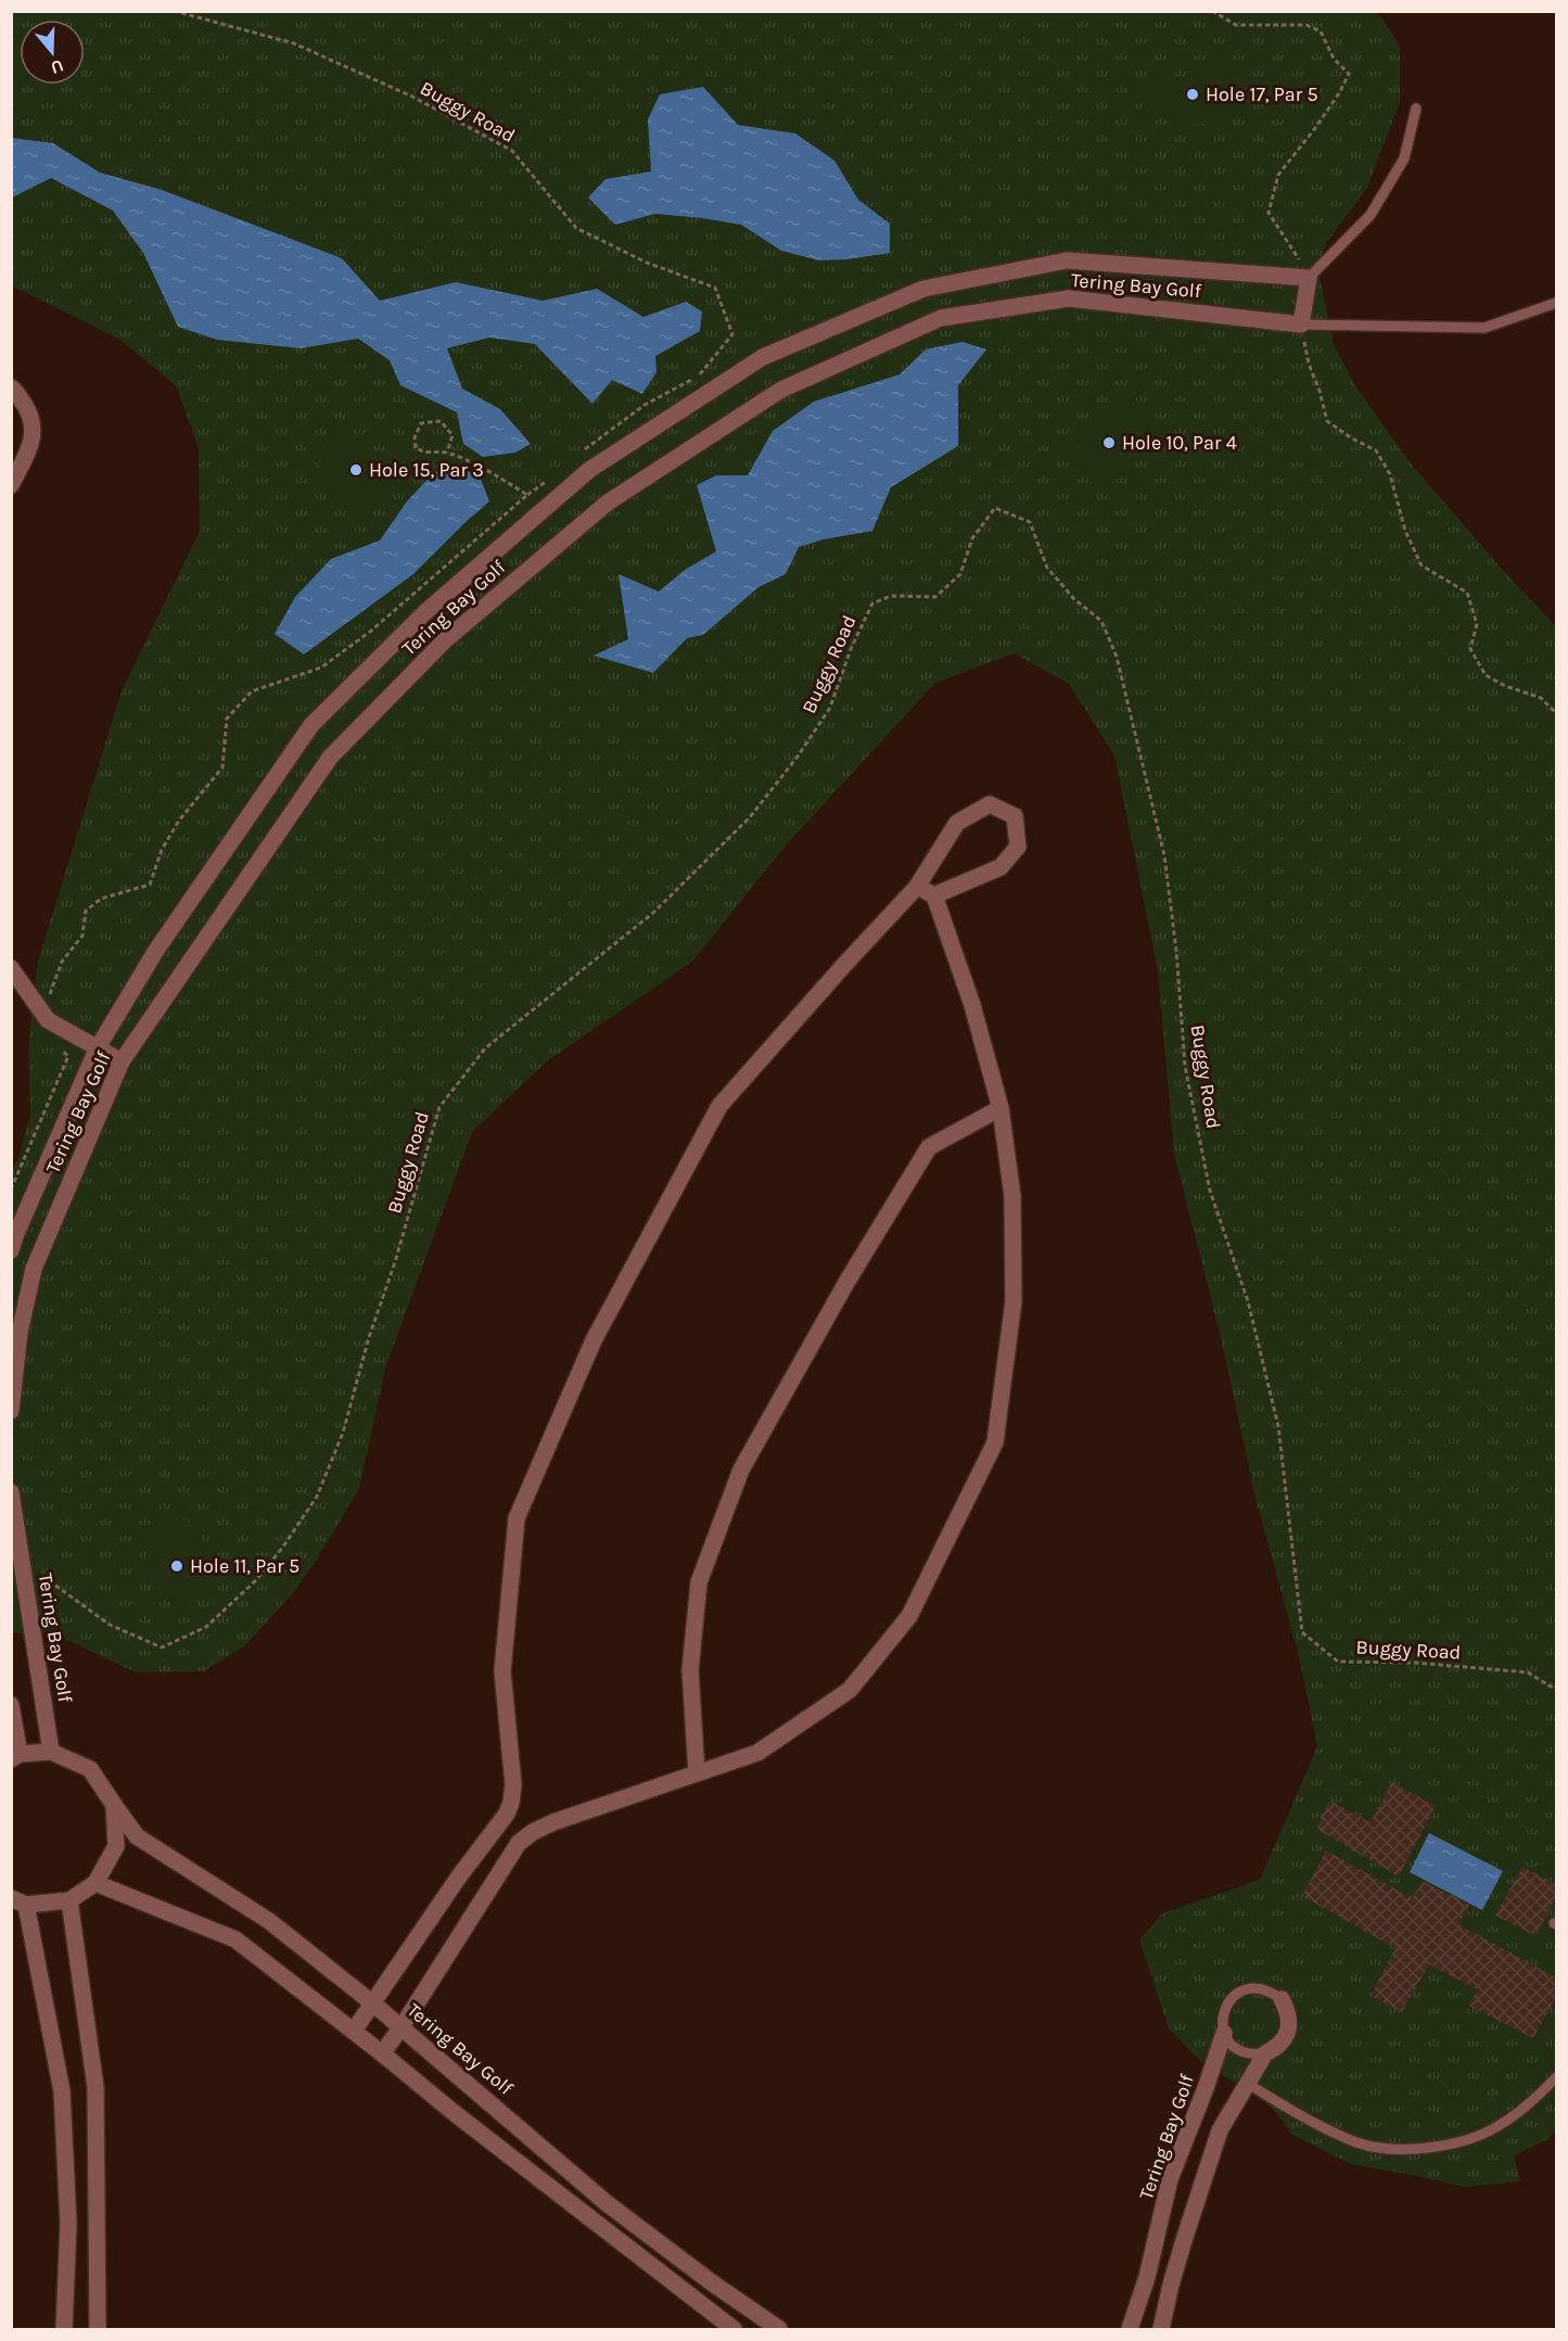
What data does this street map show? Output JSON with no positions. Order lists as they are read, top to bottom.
{
  "streets": {
    "street": ["Tering Bay Golf"],
    "path": ["Buggy Road"]
  },
  "crossings": [
    ["Buggy Road", "Tering Bay Golf"]
  ],
  "places": [
    "Hole 17, Par 5",
    "Hole 10, Par 4",
    "Hole 15, Par 3",
    "Hole 11, Par 5"
  ],
  "north": "bottom"
}
